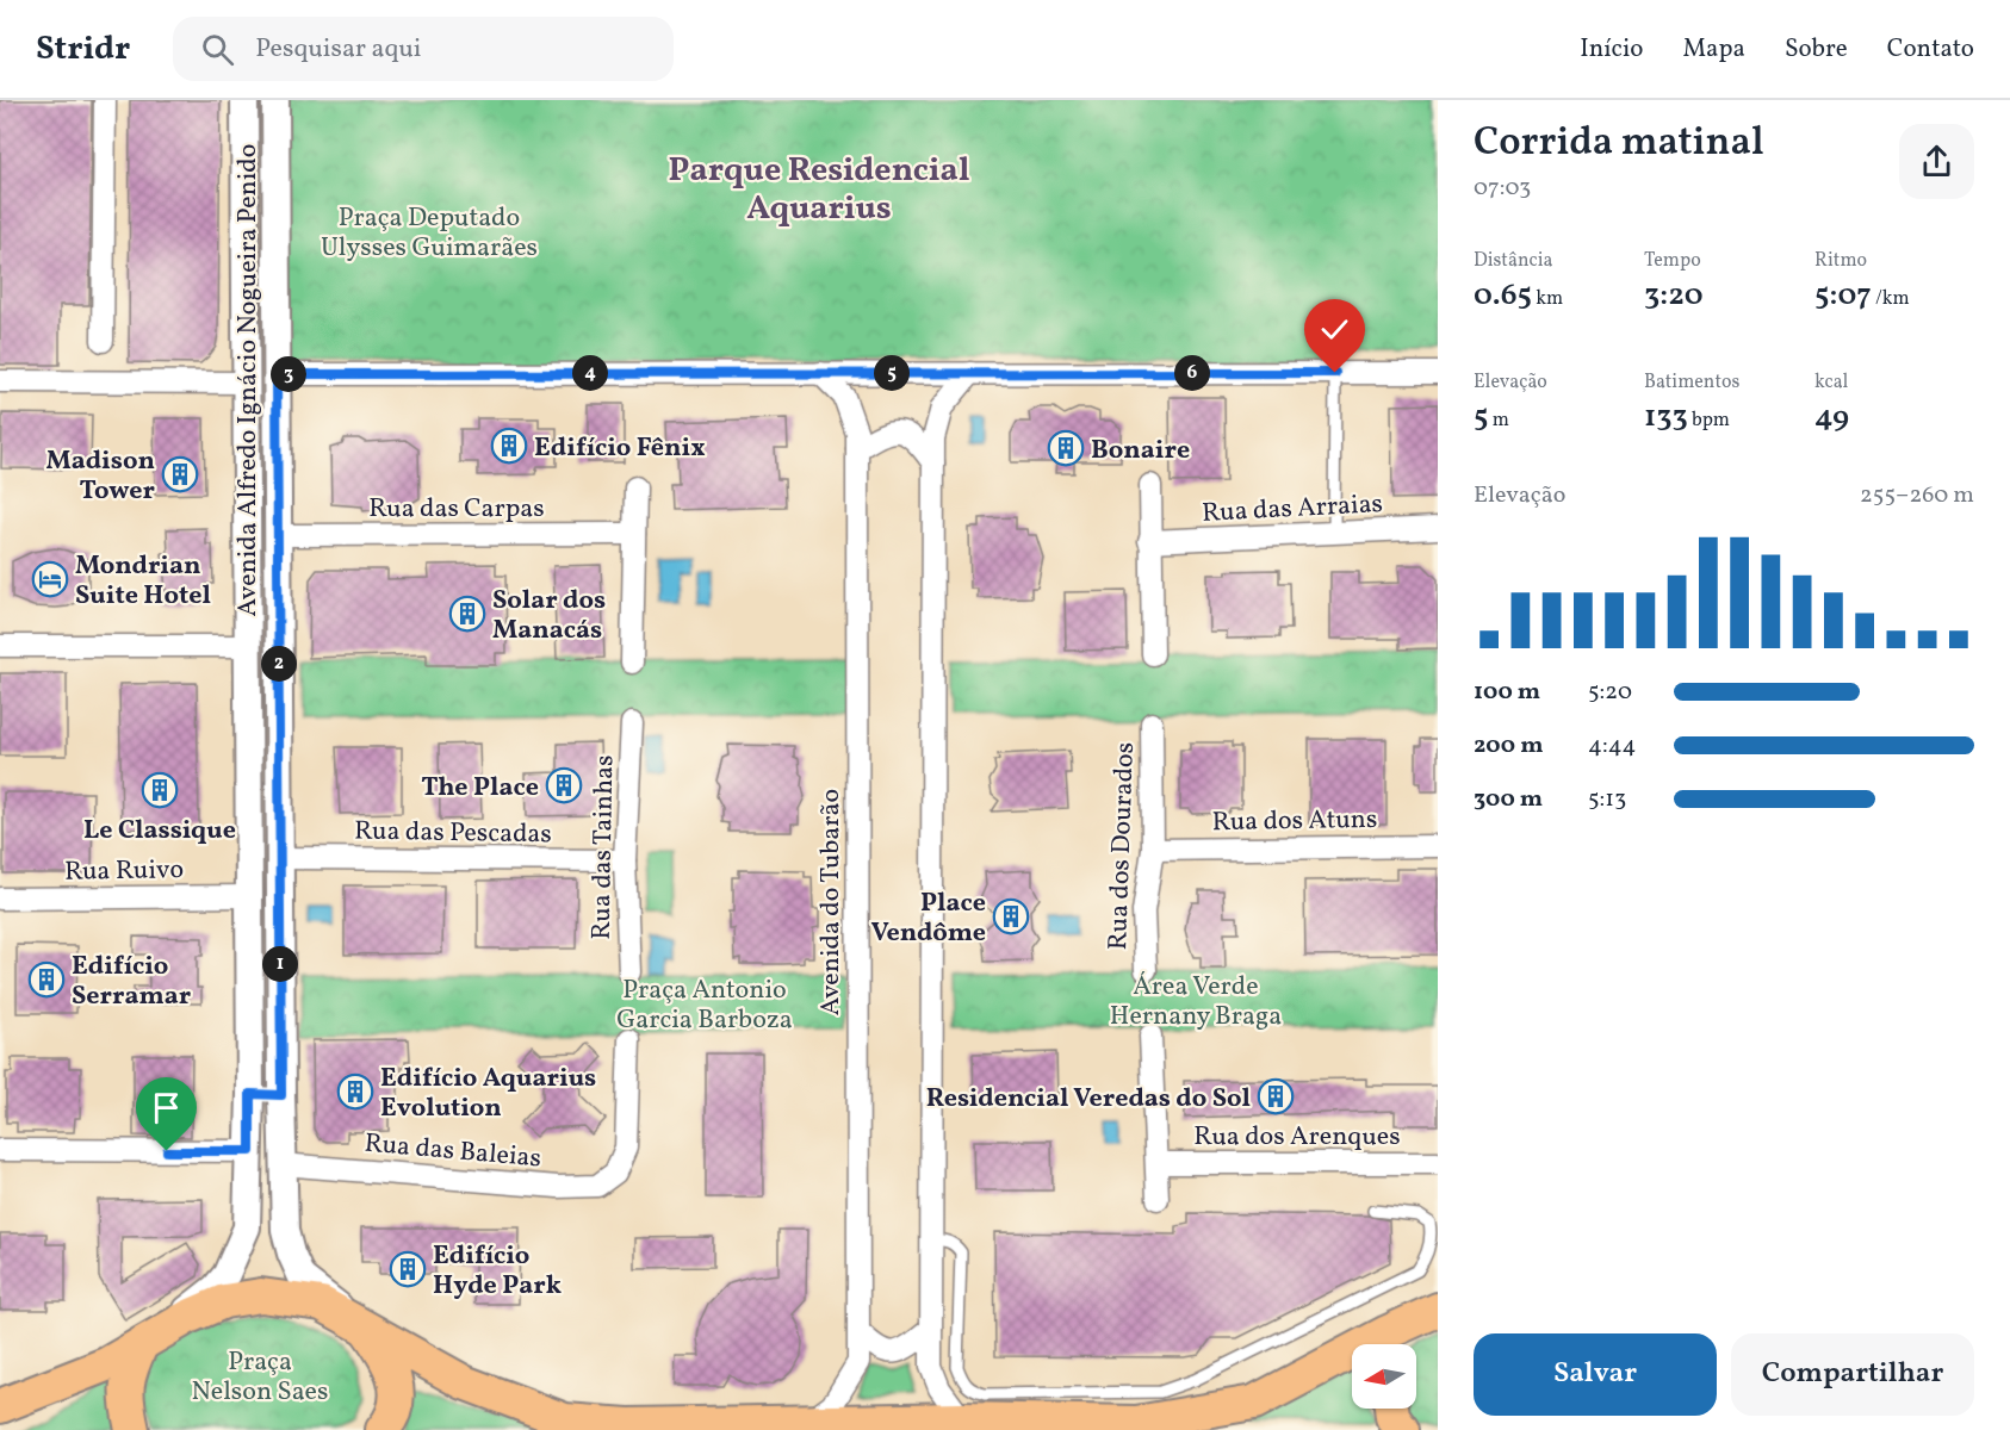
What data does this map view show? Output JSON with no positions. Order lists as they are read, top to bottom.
{
  "streets": {
    "street": [
      "Avenida Alfredo Ignácio Nogueira Penido",
      "Rua das Carpas",
      "Rua das Arraias",
      "Rua dos Atuns",
      "Rua das Pescadas",
      "Rua dos Dourados",
      "Rua das Tainhas",
      "Rua Ruivo",
      "Avenida do Tubarão",
      "Rua dos Arenques",
      "Rua das Baleias"
    ]
  },
  "crossings": [
    ["Avenida Alfredo Ignácio Nogueira Penido", "Rua das Carpas"],
    ["Avenida Alfredo Ignácio Nogueira Penido", "Rua das Pescadas"],
    ["Avenida Alfredo Ignácio Nogueira Penido", "Rua Ruivo"],
    ["Avenida Alfredo Ignácio Nogueira Penido", "Rua das Baleias"],
    ["Rua dos Atuns", "Rua dos Dourados"],
    ["Rua das Pescadas", "Rua das Tainhas"]
  ],
  "districts": ["Parque Residencial Aquarius"],
  "parks": [
    "Praça Deputado Ulysses Guimarães",
    "Área Verde Hernany Braga",
    "Praça Antonio Garcia Barboza",
    "Praça Nelson Saes"
  ],
  "places": {
    "building": [
      "Edifício Fênix",
      "Bonaire",
      "Madison Tower",
      "Solar dos Manacás",
      "The Place",
      "Le Classique",
      "Place Vendôme",
      "Edifício Serramar",
      "Edifício Aquarius Evolution",
      "Residencial Veredas do Sol",
      "Edifício Hyde Park"
    ],
    "hotel": ["Mondrian Suite Hotel"]
  },
  "north": "left",
  "page": {
    "header": "Stridr",
    "search": "Pesquisar aqui",
    "nav": [
      "Início",
      "Mapa",
      "Sobre",
      "Contato"
    ],
    "heading": ["Corrida matinal", "07:03"],
    "stats": [
      ["Distância", "0.65 km"],
      ["Tempo", "3:20"],
      ["Ritmo", "5:07 /km"],
      ["Elevação", "5 m"],
      ["Batimentos", "133 bpm"],
      ["kcal", "49"]
    ],
    "pins": [
      "4",
      "5",
      "6",
      "3",
      "2",
      "1"
    ],
    "chart": ["Elevação", "255–260 m"],
    "list": [
      {
        "name": "100 m",
        "note": "5:20"
      },
      {
        "name": "200 m",
        "note": "4:44"
      },
      {
        "name": "300 m",
        "note": "5:13"
      }
    ],
    "buttons": ["Salvar", "Compartilhar"]
  }
}
